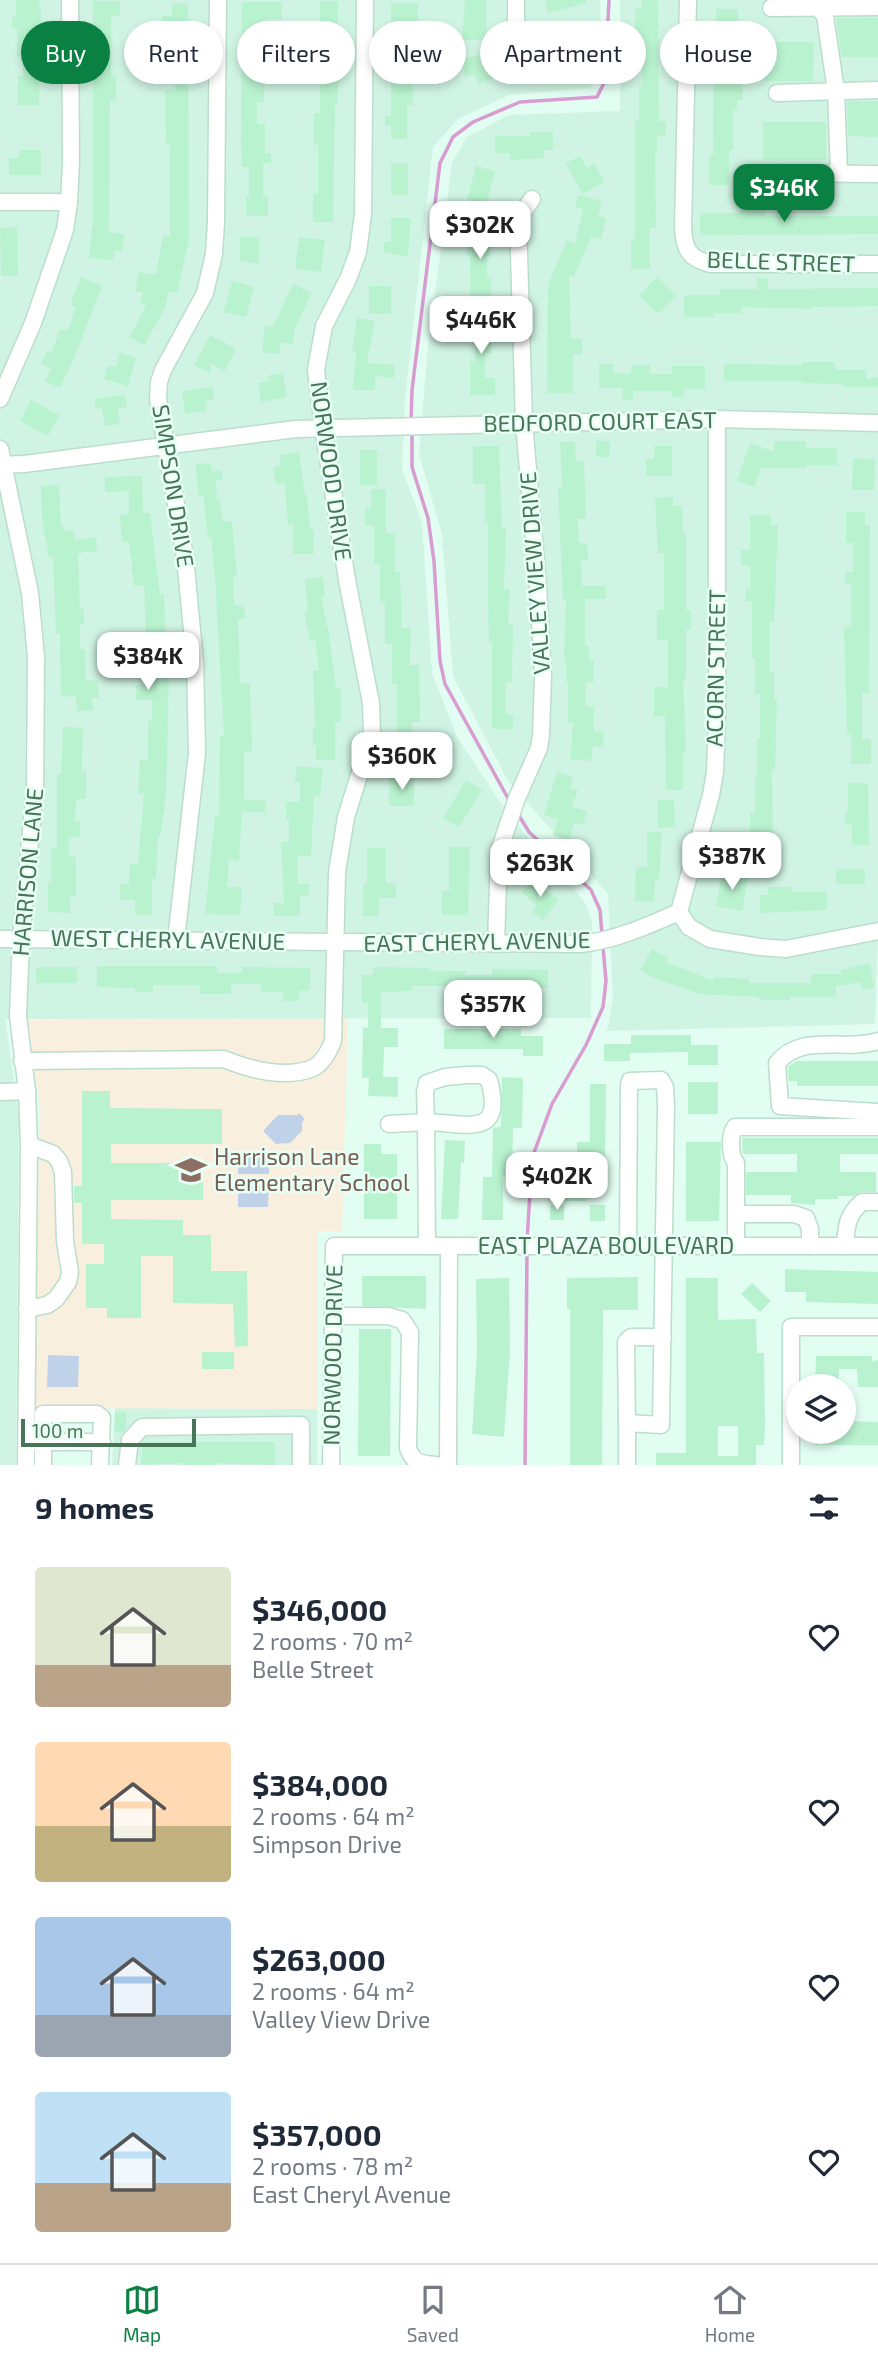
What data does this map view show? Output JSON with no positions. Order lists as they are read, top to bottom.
{
  "streets": {
    "street": [
      "BELLE STREET",
      "BEDFORD COURT EAST",
      "NORWOOD DRIVE",
      "SIMPSON DRIVE",
      "VALLEY VIEW DRIVE",
      "ACORN STREET",
      "HARRISON LANE",
      "WEST CHERYL AVENUE",
      "EAST CHERYL AVENUE",
      "EAST PLAZA BOULEVARD"
    ]
  },
  "crossings": [
    ["BEDFORD COURT EAST", "NORWOOD DRIVE"],
    ["BEDFORD COURT EAST", "SIMPSON DRIVE"],
    ["BEDFORD COURT EAST", "VALLEY VIEW DRIVE"],
    ["BEDFORD COURT EAST", "ACORN STREET"],
    ["BEDFORD COURT EAST", "HARRISON LANE"],
    ["NORWOOD DRIVE", "HARRISON LANE"],
    ["NORWOOD DRIVE", "WEST CHERYL AVENUE"],
    ["NORWOOD DRIVE", "EAST CHERYL AVENUE"],
    ["NORWOOD DRIVE", "EAST PLAZA BOULEVARD"],
    ["SIMPSON DRIVE", "WEST CHERYL AVENUE"],
    ["VALLEY VIEW DRIVE", "EAST CHERYL AVENUE"],
    ["ACORN STREET", "EAST CHERYL AVENUE"],
    ["HARRISON LANE", "WEST CHERYL AVENUE"],
    ["WEST CHERYL AVENUE", "EAST CHERYL AVENUE"]
  ],
  "places": {
    "school or university": ["Harrison Lane Elementary School"]
  },
  "scale_bar": "100 m",
  "page": {
    "chip": [
      "Buy",
      "Rent",
      "Filters",
      "New",
      "Apartment",
      "House"
    ],
    "price": [
      "$346K",
      "$302K",
      "$446K",
      "$384K",
      "$360K",
      "$387K",
      "$263K",
      "$357K",
      "$402K"
    ],
    "scale": "100 m",
    "heading": "9 homes",
    "list": [
      {
        "name": "$346,000",
        "note": "2 rooms · 70 m² · Belle Street"
      },
      {
        "name": "$384,000",
        "note": "2 rooms · 64 m² · Simpson Drive"
      },
      {
        "name": "$263,000",
        "note": "2 rooms · 64 m² · Valley View Drive"
      },
      {
        "name": "$357,000",
        "note": "2 rooms · 78 m² · East Cheryl Avenue"
      }
    ],
    "tabs": ["Map", "Saved", "Home"]
  }
}
